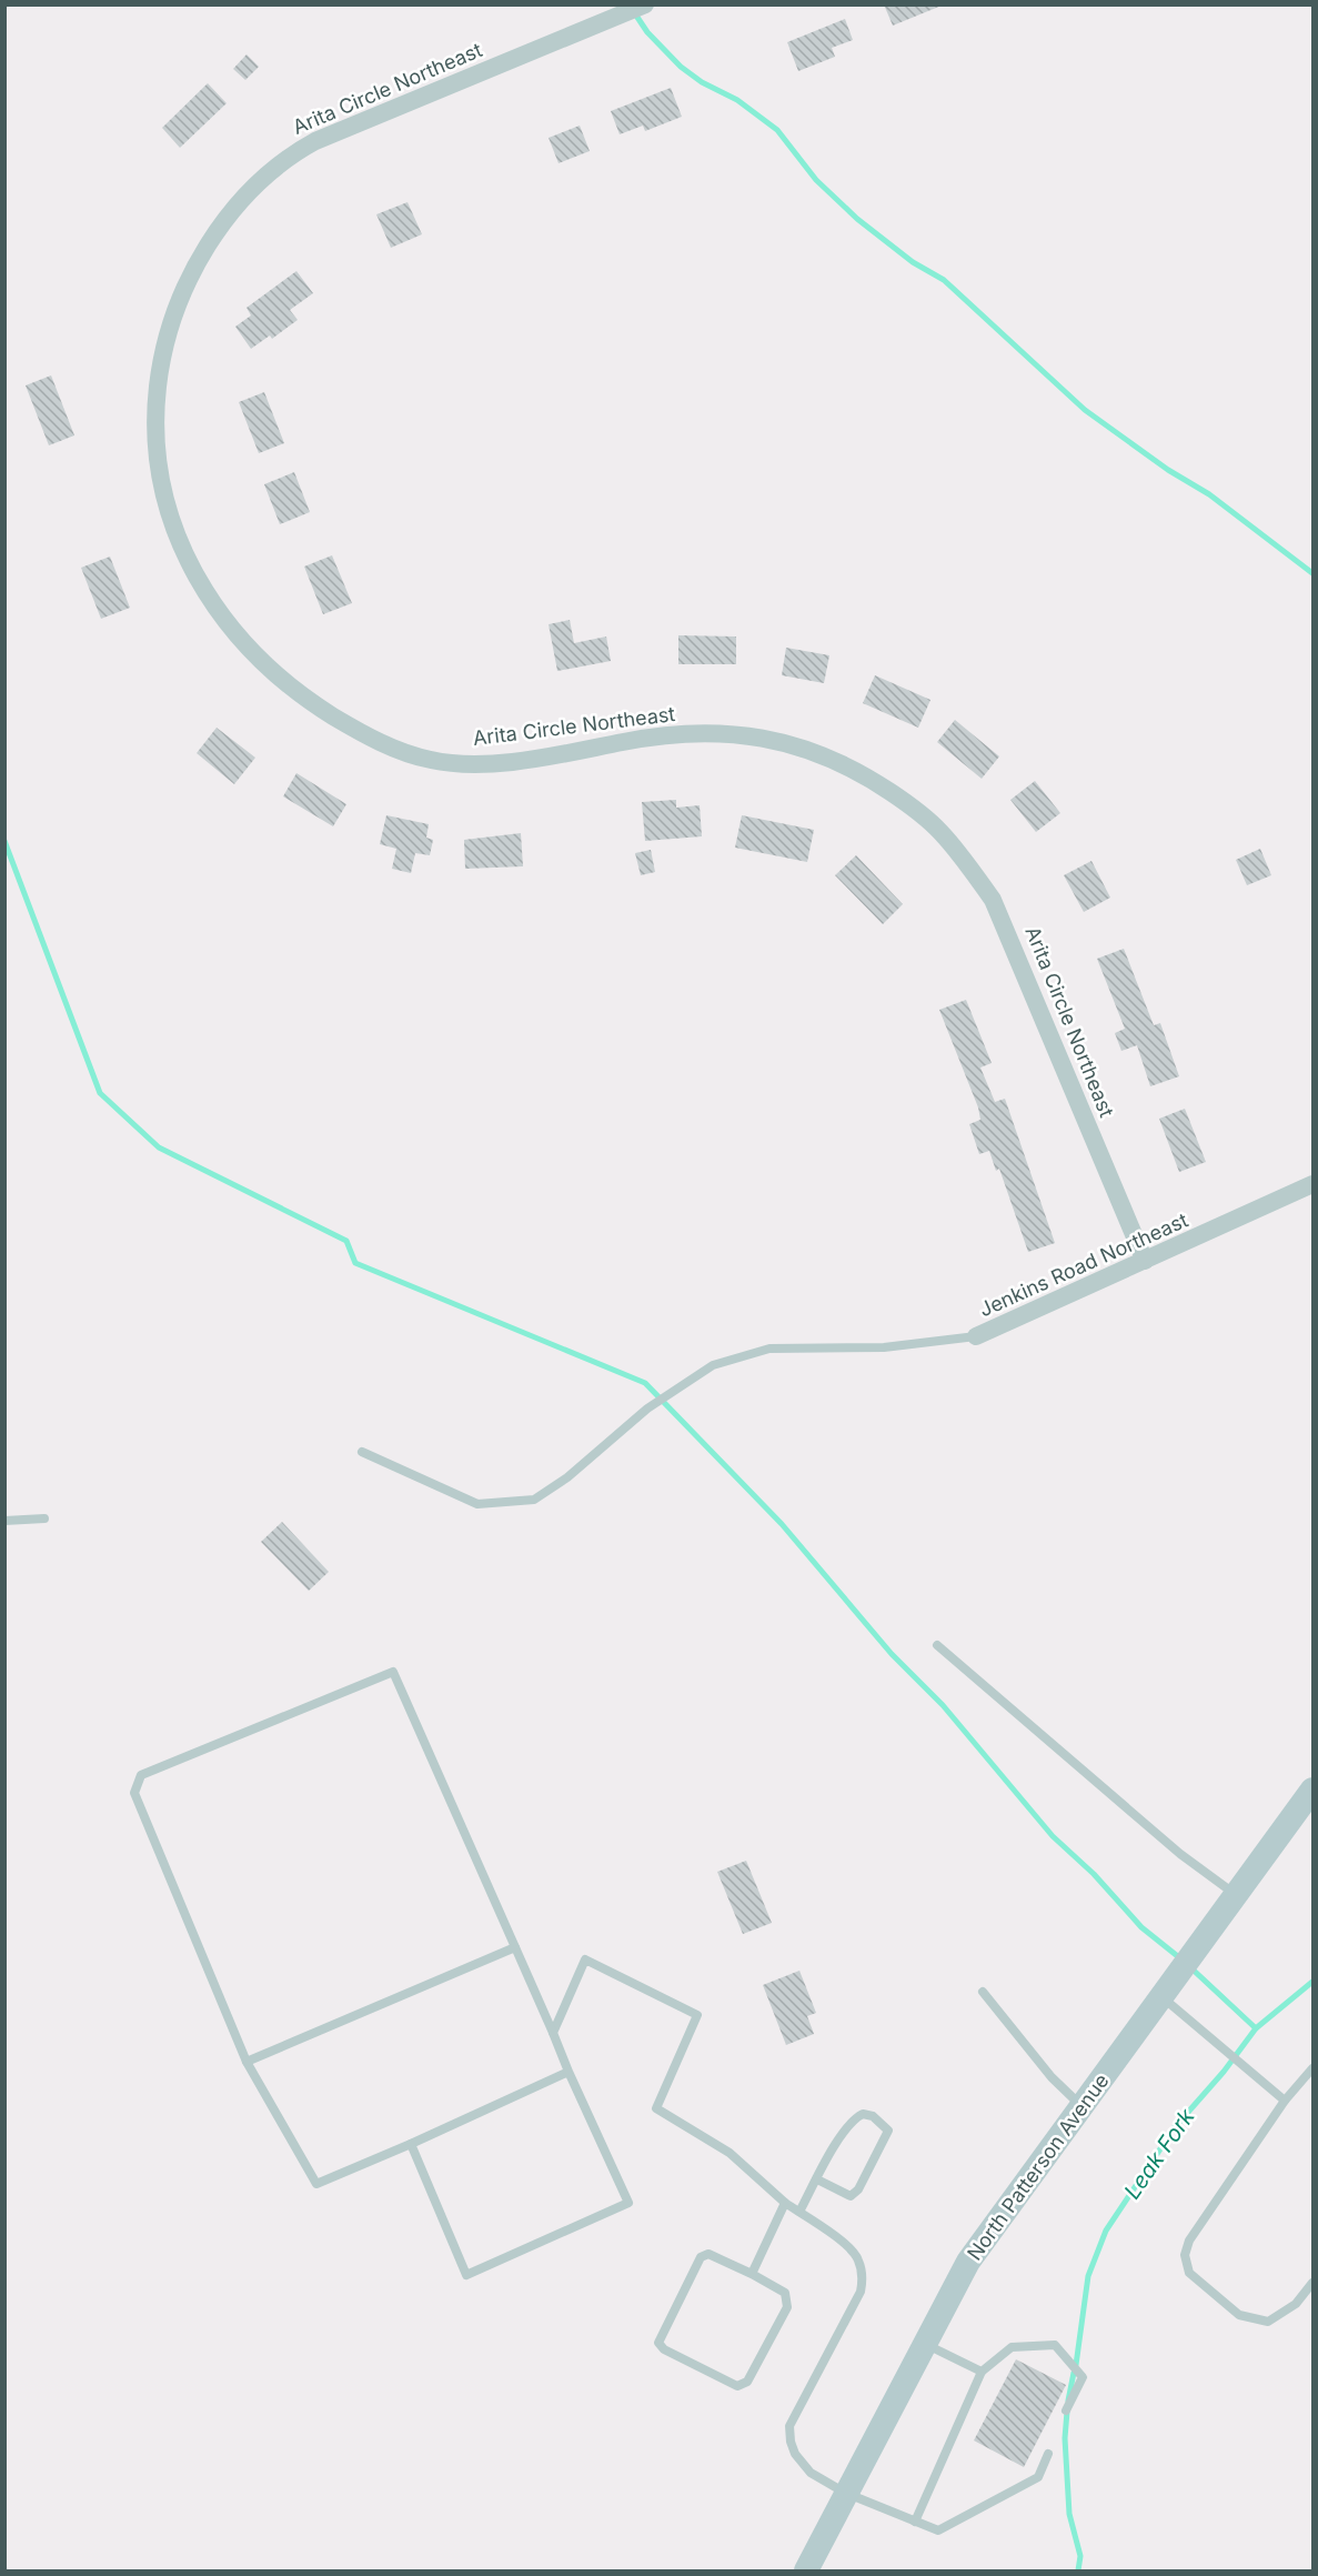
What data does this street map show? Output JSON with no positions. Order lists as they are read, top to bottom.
{
  "streets": {
    "main road": ["North Patterson Avenue"],
    "street": ["Arita Circle Northeast", "Jenkins Road Northeast"]
  },
  "crossings": [
    ["Arita Circle Northeast", "Jenkins Road Northeast"]
  ],
  "water": ["Leak Fork"]
}
